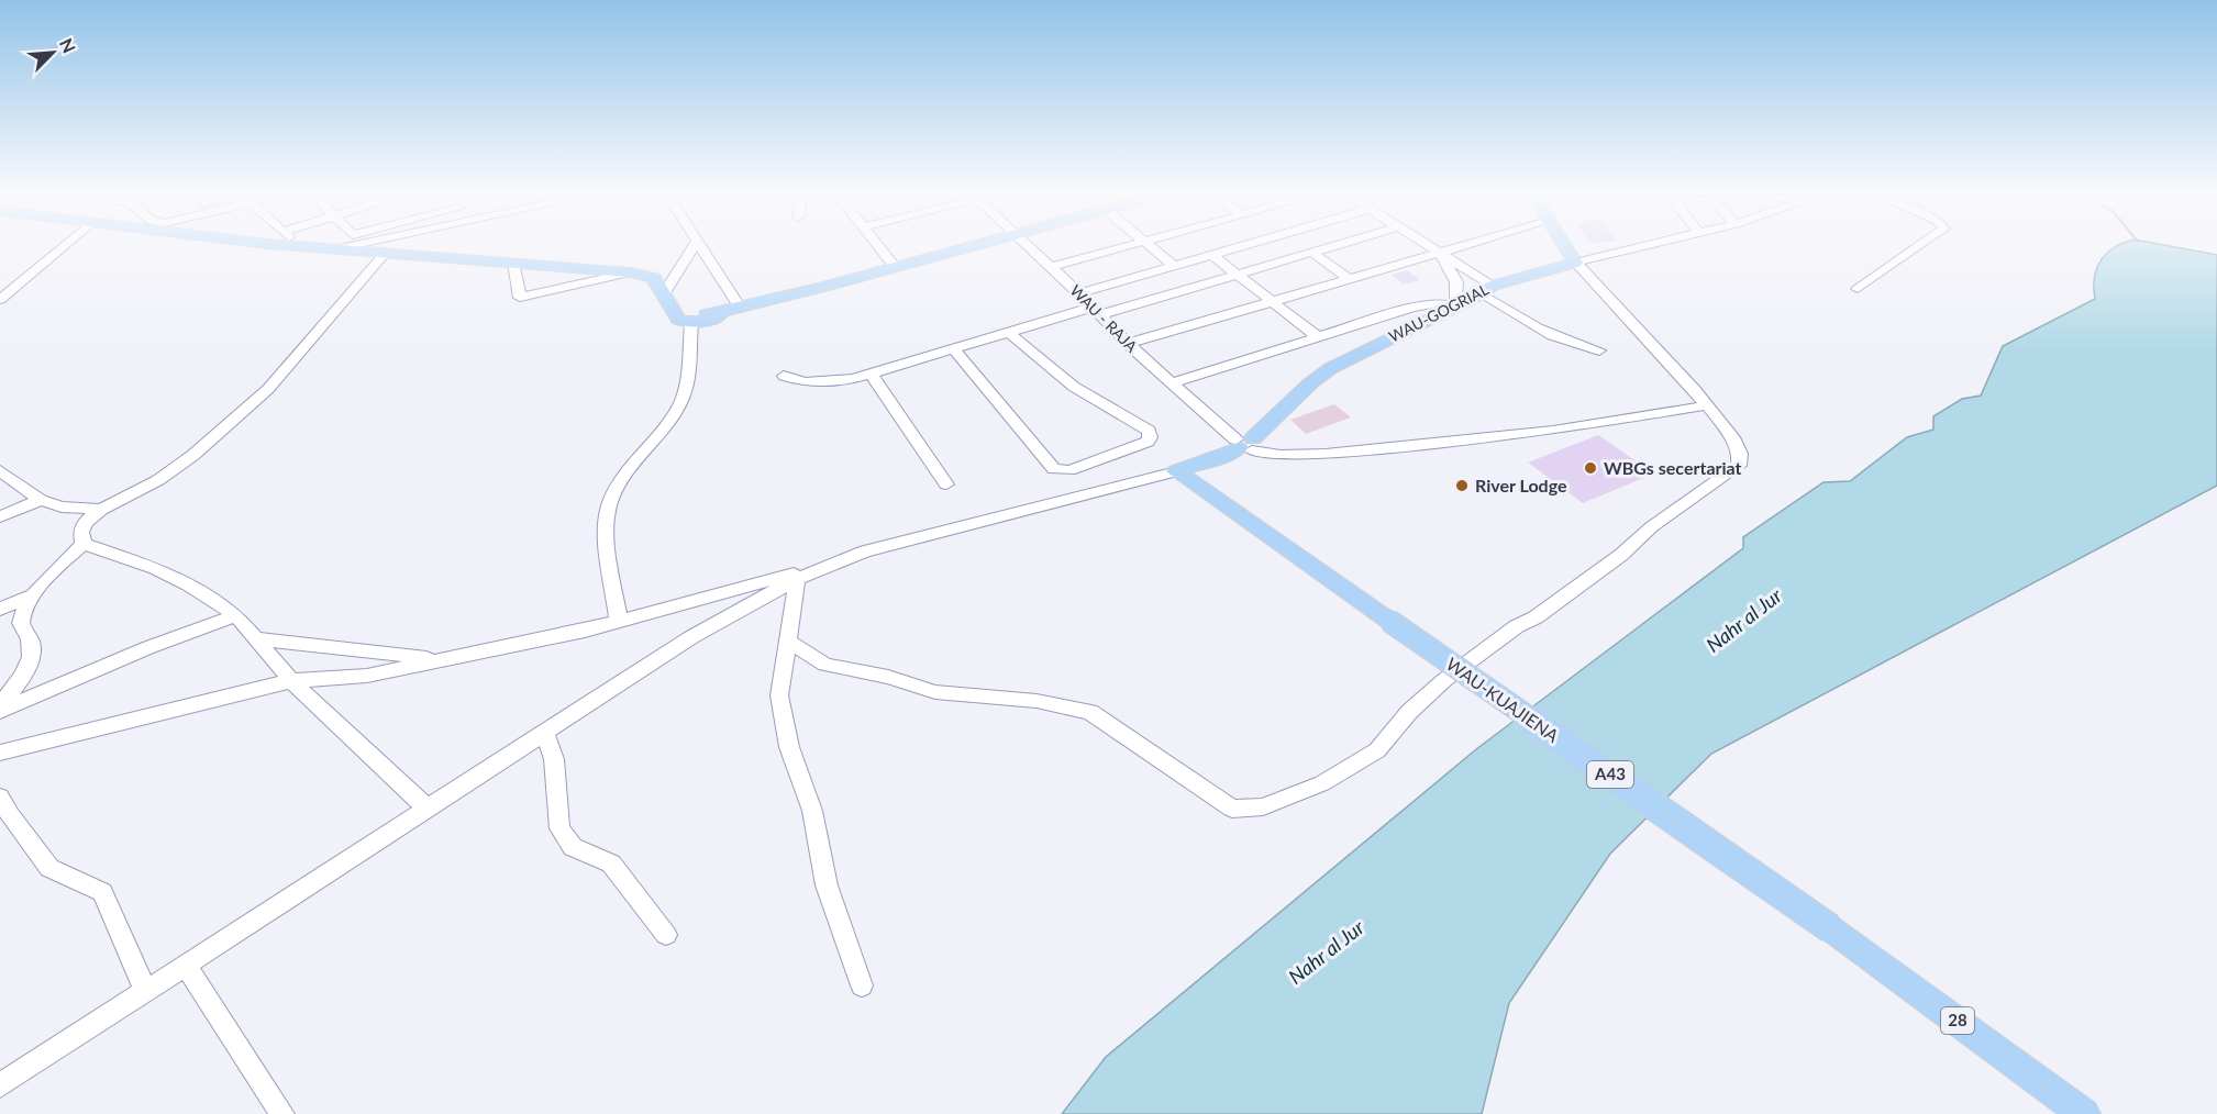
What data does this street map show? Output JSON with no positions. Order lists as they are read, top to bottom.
{
  "streets": {
    "main road": [
      "WAU-GOGRIAL",
      "WAU-KUAJIENA",
      "A43",
      "28"
    ],
    "street": ["WAU - RAJA"]
  },
  "crossings": [
    ["WAU-GOGRIAL", "WAU - RAJA"],
    ["WAU-GOGRIAL", "WAU-KUAJIENA"],
    ["WAU-KUAJIENA", "28"]
  ],
  "water": ["Nahr al Jur"],
  "places": ["WBGs secertariat", "River Lodge"],
  "north": "top right"
}
